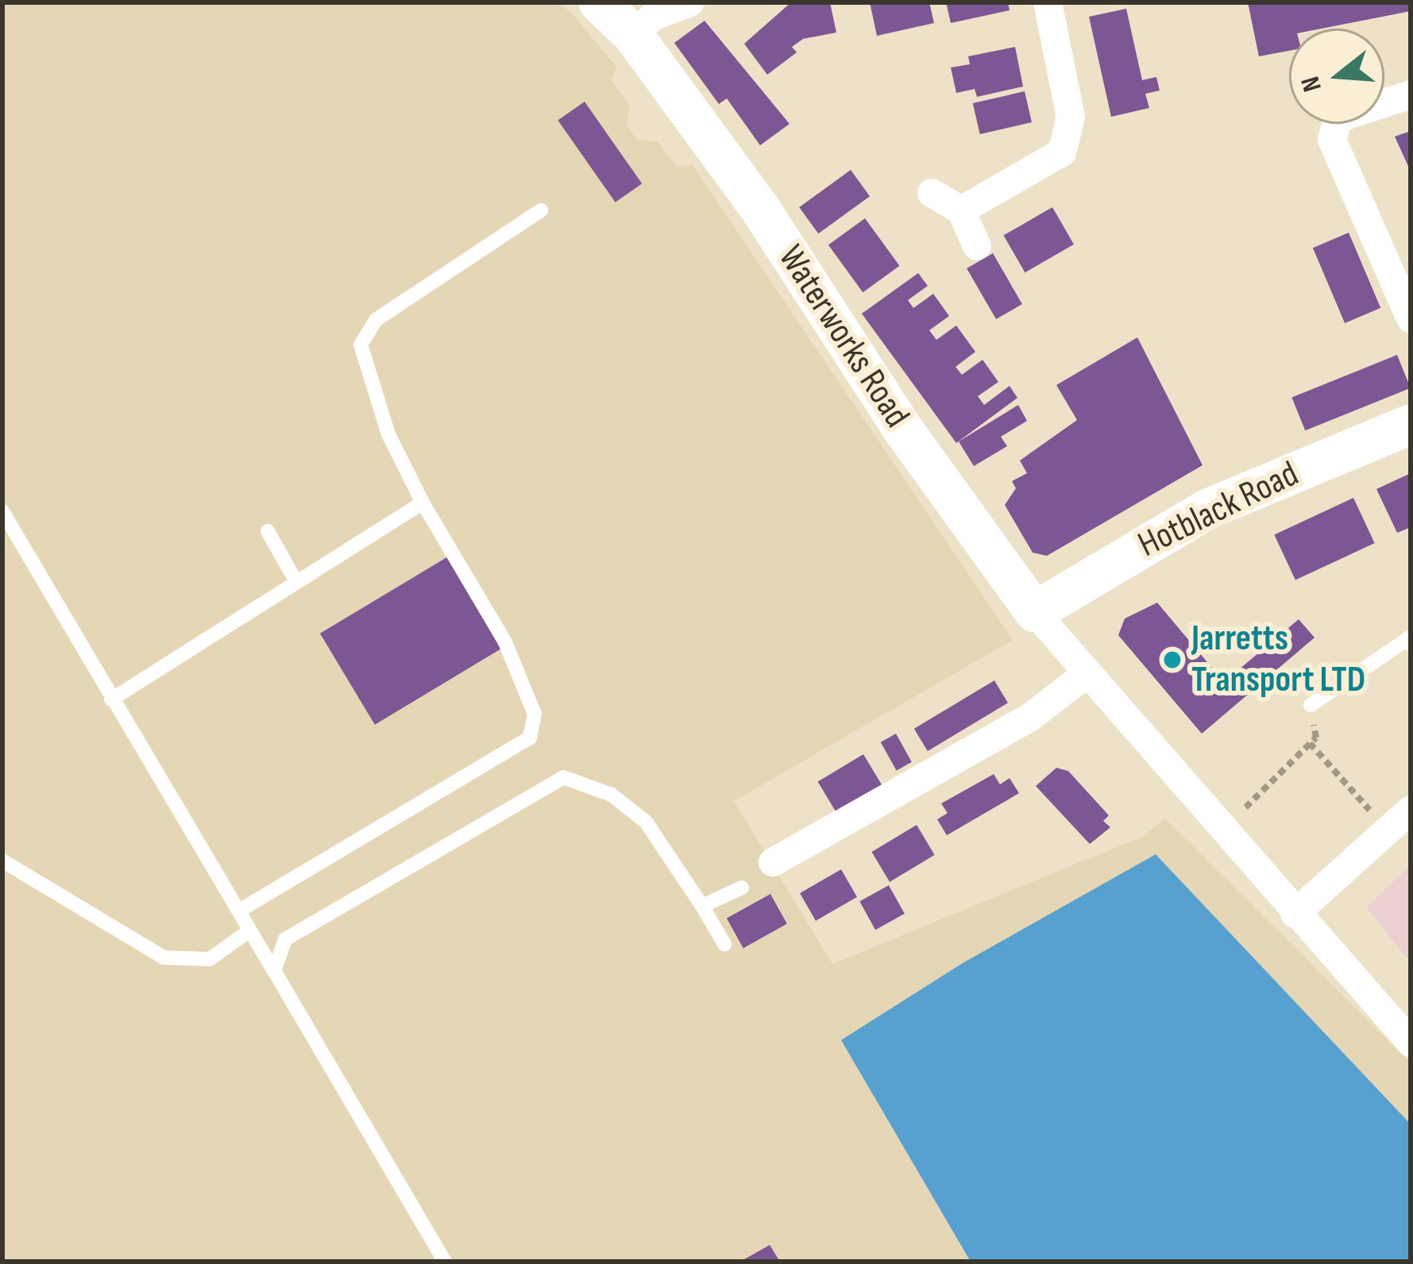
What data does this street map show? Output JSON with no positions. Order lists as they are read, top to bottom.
{
  "streets": {
    "street": ["Waterworks Road", "Hotblack Road"]
  },
  "crossings": [
    ["Waterworks Road", "Hotblack Road"]
  ],
  "places": ["Jarretts Transport LTD"],
  "north": "left"
}
